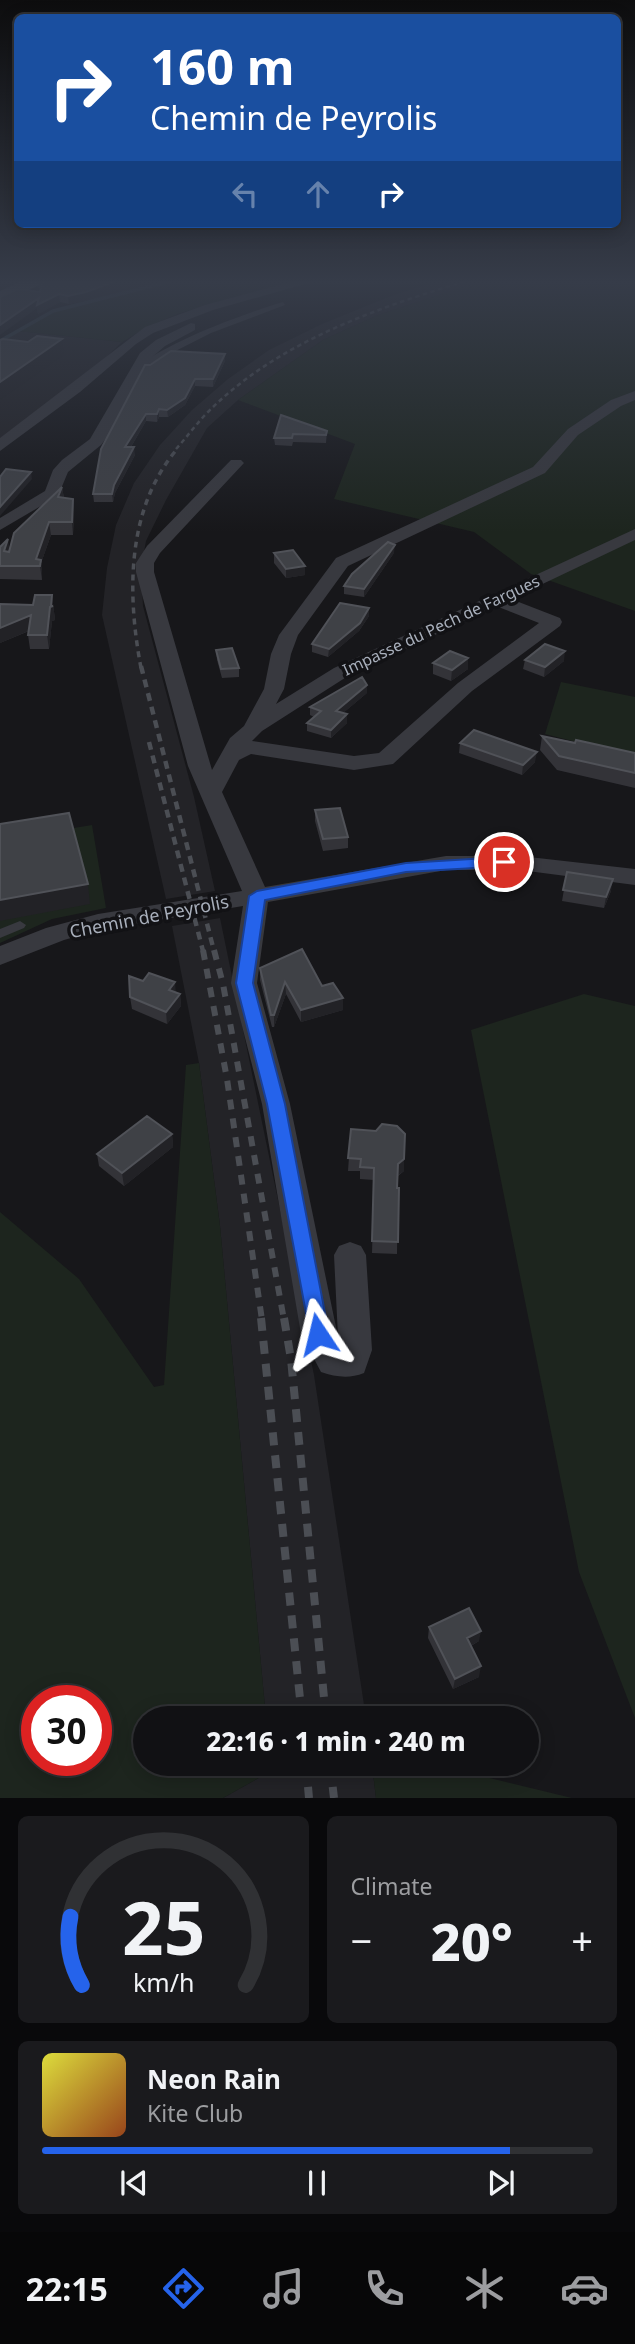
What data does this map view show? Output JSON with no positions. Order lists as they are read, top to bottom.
{
  "streets": {
    "street": ["Impasse du Pech de Fargues", "Chemin de Peyrolis"]
  },
  "page": {
    "turn": ["160 m", "Chemin de Peyrolis"],
    "limit": "30",
    "trip": "22:16 · 1 min · 240 m",
    "tile": "Climate",
    "heat": ["−", "20°", "+"],
    "song": ["Neon Rain", "Kite Club"],
    "tabs": "22:15",
    "gauge": ["25", "km/h"]
  }
}
